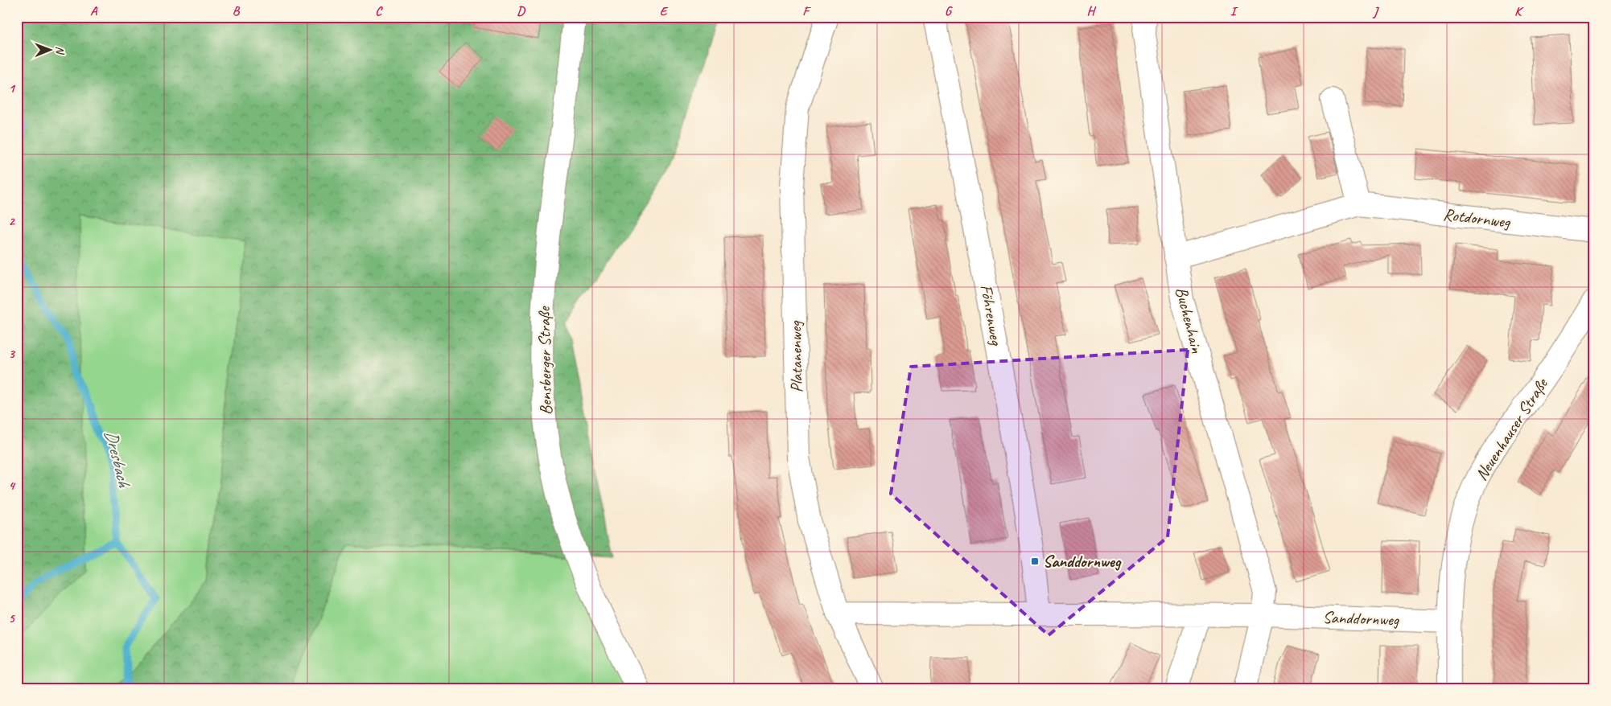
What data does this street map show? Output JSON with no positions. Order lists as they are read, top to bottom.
{
  "streets": {
    "street": [
      "Rotdornweg",
      "Föhrenweg",
      "Buchenhain",
      "Platanenweg",
      "Bensberger Straße",
      "Neuenhauser Straße",
      "Sanddornweg"
    ]
  },
  "crossings": [
    ["Rotdornweg", "Buchenhain"],
    ["Föhrenweg", "Sanddornweg"],
    ["Buchenhain", "Sanddornweg"],
    ["Platanenweg", "Sanddornweg"],
    ["Neuenhauser Straße", "Sanddornweg"]
  ],
  "water": ["Dresbach"],
  "places": {
    "transit": ["Sanddornweg"]
  },
  "north": "right",
  "grid": {
    "columns": [
      "A",
      "B",
      "C",
      "D",
      "E",
      "F",
      "G",
      "H",
      "I",
      "J",
      "K"
    ],
    "rows": [
      "1",
      "2",
      "3",
      "4",
      "5"
    ]
  }
}
